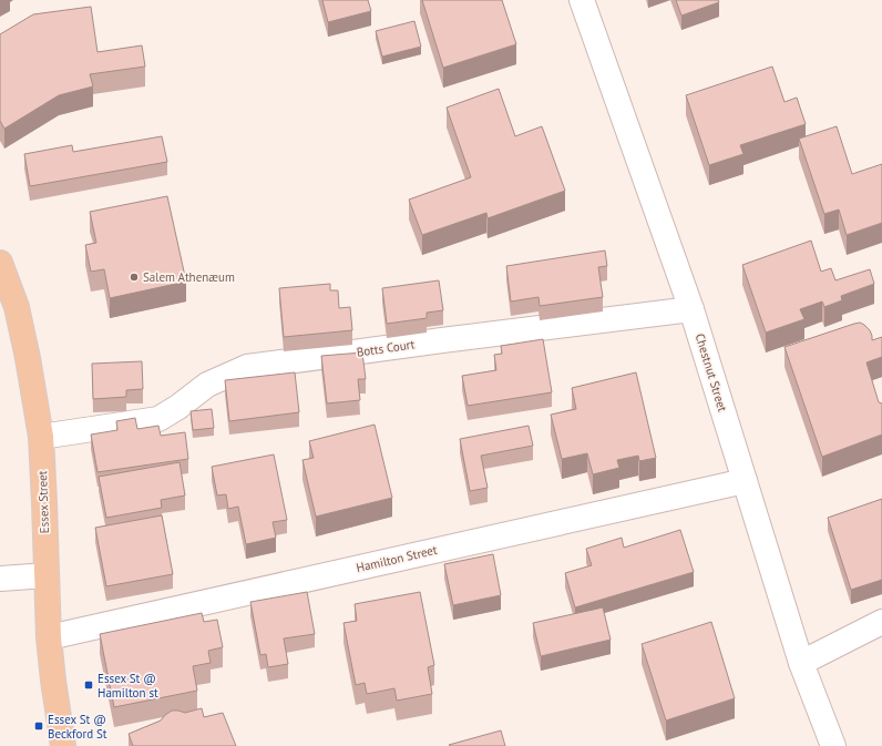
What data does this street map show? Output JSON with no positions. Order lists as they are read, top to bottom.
{
  "streets": {
    "main road": ["Essex Street"],
    "street": ["Botts Court", "Chestnut Street", "Hamilton Street"]
  },
  "crossings": [
    ["Botts Court", "Chestnut Street"],
    ["Botts Court", "Essex Street"],
    ["Chestnut Street", "Hamilton Street"],
    ["Essex Street", "Hamilton Street"]
  ],
  "places": {
    "other": ["Salem Athenæum"],
    "transit": ["Essex St @ Hamilton st", "Essex St @ Beckford St"]
  }
}
